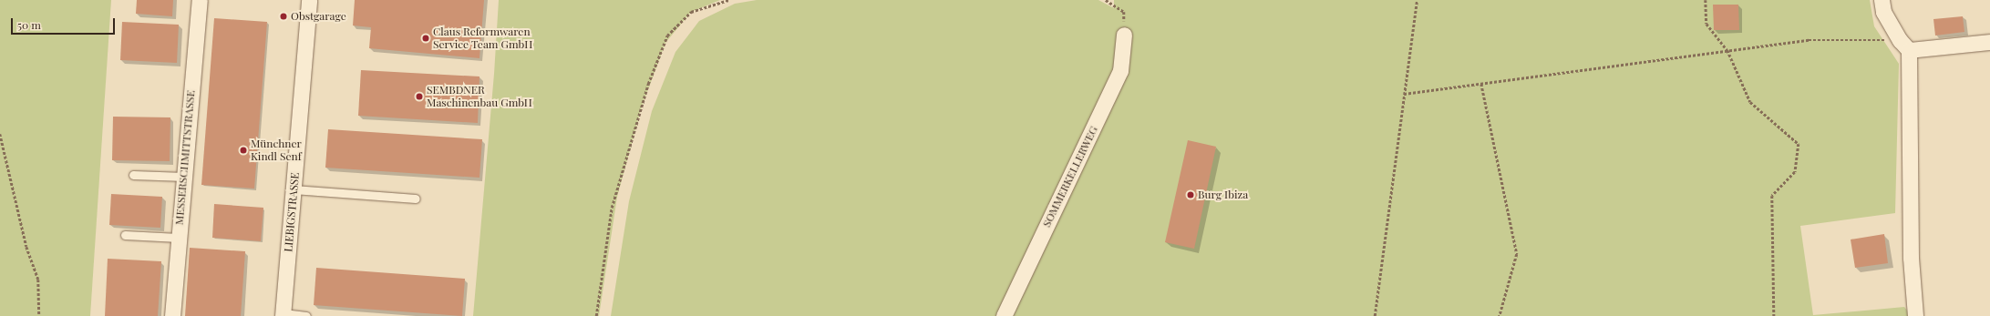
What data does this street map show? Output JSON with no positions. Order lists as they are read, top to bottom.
{
  "streets": {
    "street": ["MESSERSCHMITTSTRASSE", "SOMMERKELLERWEG", "LIEBIGSTRASSE"]
  },
  "places": [
    "Obstgarage",
    "Claus Reformwaren Service Team GmbH",
    "SEMBDNER Maschinenbau GmbH",
    "Münchner Kindl Senf",
    "Burg Ibiza"
  ],
  "scale_bar": "50 m"
}
